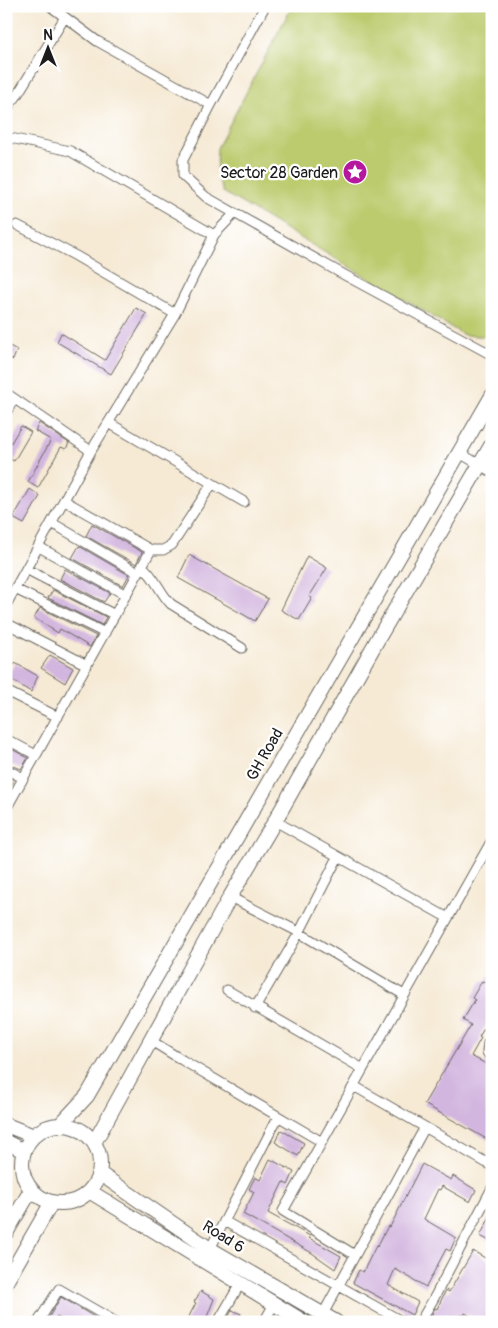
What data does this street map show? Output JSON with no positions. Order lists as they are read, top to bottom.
{
  "streets": {
    "main road": ["GH Road", "Road 6"]
  },
  "crossings": [
    ["GH Road", "Road 6"]
  ],
  "places": {
    "place": ["Sector 28 Garden"]
  },
  "north": "top"
}
